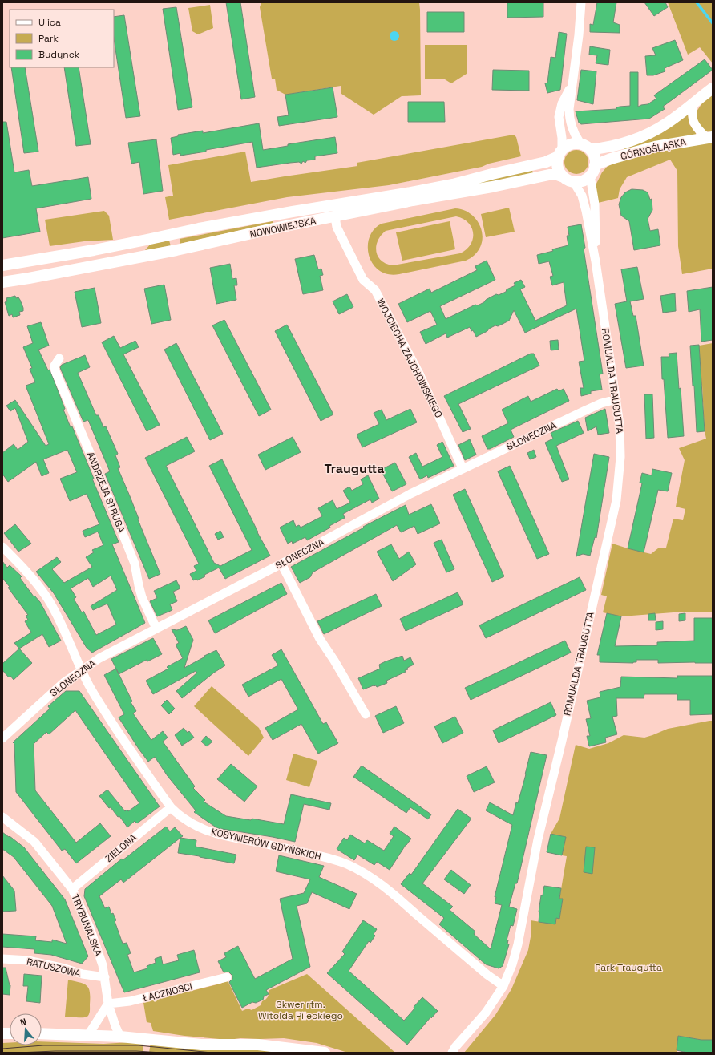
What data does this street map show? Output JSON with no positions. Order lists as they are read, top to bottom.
{
  "streets": {
    "street": [
      "GÓRNOŚLĄSKA",
      "NOWOWIEJSKA",
      "WOJCIECHA ZAJCHOWSKIEGO",
      "ROMUALDA TRAUGUTTA",
      "SŁONECZNA",
      "ANDRZEJA STRUGA",
      "KOSYNIERÓW GDYŃSKICH",
      "ZIELONA",
      "TRYBUNALSKA",
      "RATUSZOWA",
      "ŁĄCZNOŚCI"
    ]
  },
  "crossings": [
    ["GÓRNOŚLĄSKA", "NOWOWIEJSKA"],
    ["GÓRNOŚLĄSKA", "ROMUALDA TRAUGUTTA"],
    ["NOWOWIEJSKA", "WOJCIECHA ZAJCHOWSKIEGO"],
    ["NOWOWIEJSKA", "ROMUALDA TRAUGUTTA"],
    ["WOJCIECHA ZAJCHOWSKIEGO", "SŁONECZNA"],
    ["ROMUALDA TRAUGUTTA", "SŁONECZNA"],
    ["ROMUALDA TRAUGUTTA", "KOSYNIERÓW GDYŃSKICH"],
    ["SŁONECZNA", "ANDRZEJA STRUGA"],
    ["SŁONECZNA", "KOSYNIERÓW GDYŃSKICH"],
    ["KOSYNIERÓW GDYŃSKICH", "ZIELONA"],
    ["ZIELONA", "TRYBUNALSKA"],
    ["TRYBUNALSKA", "RATUSZOWA"],
    ["TRYBUNALSKA", "ŁĄCZNOŚCI"]
  ],
  "districts": ["Traugutta"],
  "parks": ["Park Traugutta", "Skwer rtm. Witolda Pileckiego"],
  "legend": ["Ulica", "Park", "Budynek"],
  "north": "top"
}
